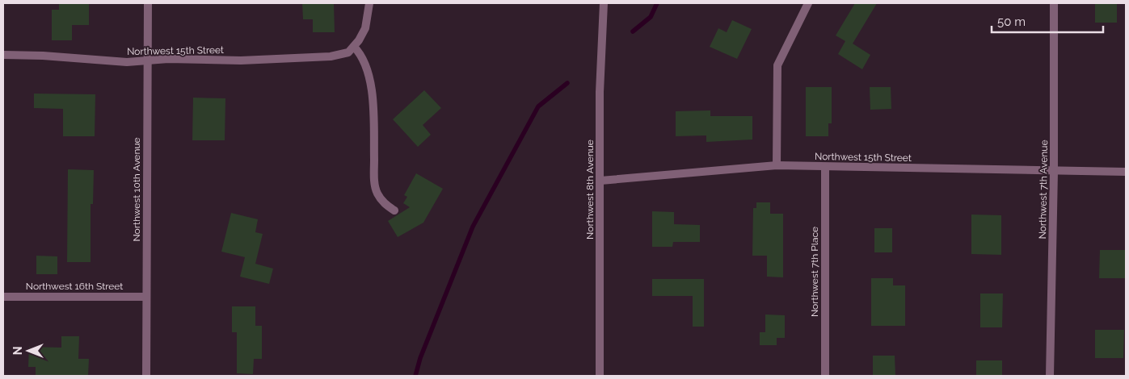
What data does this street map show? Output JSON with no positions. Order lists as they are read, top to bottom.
{
  "streets": {
    "street": [
      "Northwest 15th Street",
      "Northwest 10th Avenue",
      "Northwest 8th Avenue",
      "Northwest 7th Avenue",
      "Northwest 7th Place",
      "Northwest 16th Street"
    ]
  },
  "crossings": [
    ["Northwest 15th Street", "Northwest 10th Avenue"],
    ["Northwest 15th Street", "Northwest 8th Avenue"],
    ["Northwest 15th Street", "Northwest 7th Avenue"],
    ["Northwest 15th Street", "Northwest 7th Place"],
    ["Northwest 10th Avenue", "Northwest 16th Street"]
  ],
  "scale_bar": "50 m",
  "north": "left"
}
